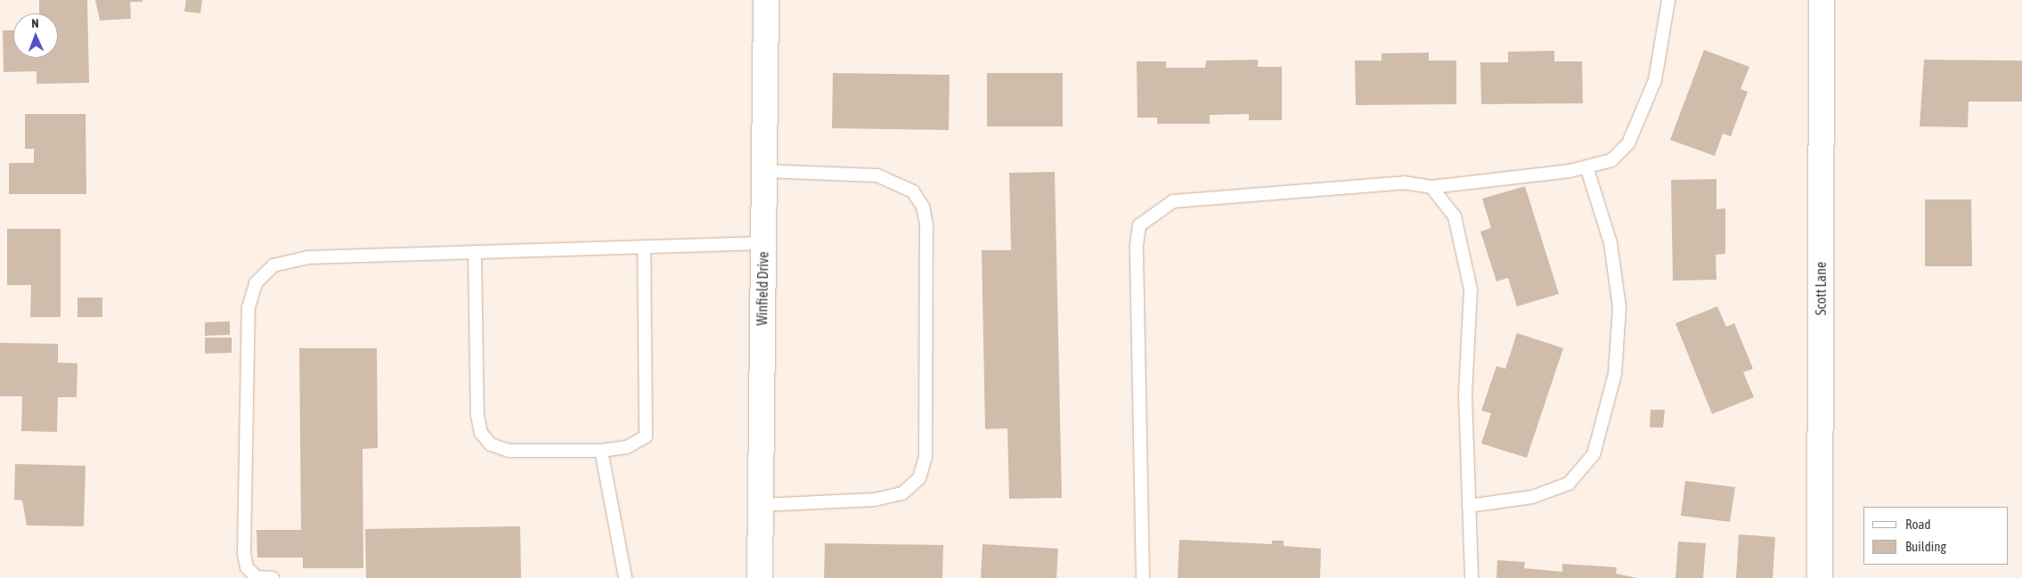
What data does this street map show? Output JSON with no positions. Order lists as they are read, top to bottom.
{
  "streets": {
    "street": ["Winfield Drive", "Scott Lane"]
  },
  "legend": ["Road", "Building"],
  "north": "top"
}
